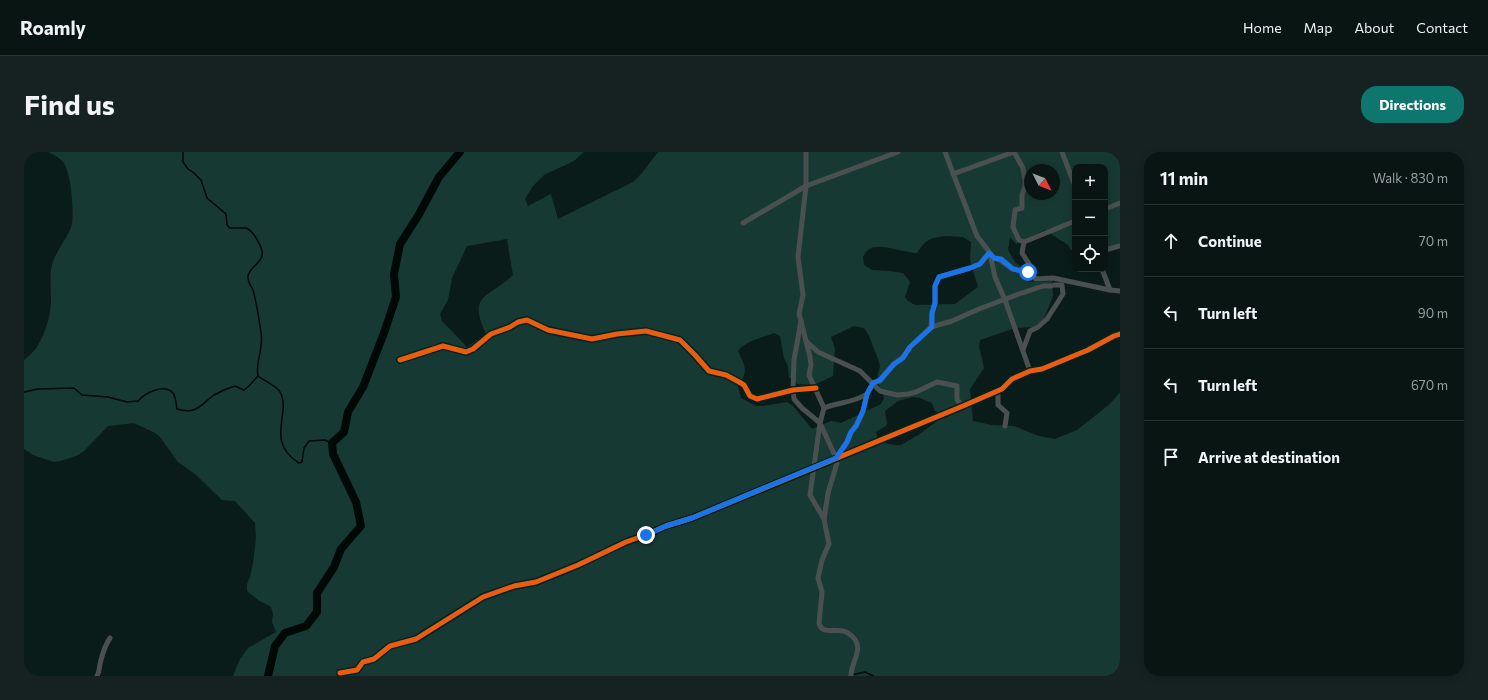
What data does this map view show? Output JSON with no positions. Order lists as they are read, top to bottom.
{
  "north": "bottom right",
  "page": {
    "header": "Roamly",
    "nav": [
      "Home",
      "Map",
      "About",
      "Contact"
    ],
    "buttons": "Directions",
    "title": "Find us",
    "heading": ["11 min", "Walk · 830 m"],
    "map_buttons": ["+", "−"],
    "list": [
      ["Continue", "70 m"],
      ["Turn left", "90 m"],
      ["Turn left", "670 m"],
      "Arrive at destination"
    ]
  }
}
